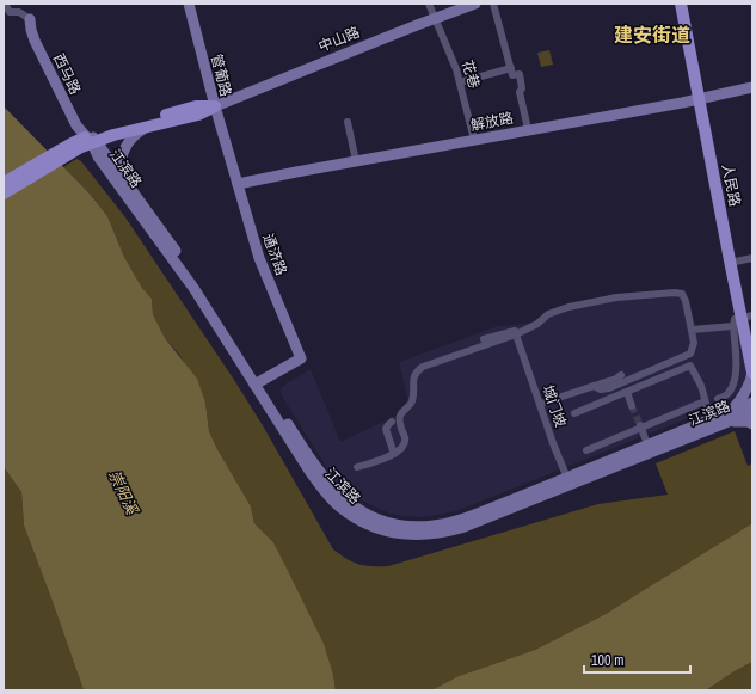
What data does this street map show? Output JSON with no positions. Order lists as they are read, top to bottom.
{
  "streets": {
    "main road": ["中山路", "人民路"],
    "street": [
      "西马路",
      "花巷",
      "管葡路",
      "解放路",
      "江滨路",
      "通济路",
      "城门坡"
    ]
  },
  "crossings": [
    ["中山路", "西马路"],
    ["中山路", "花巷"],
    ["中山路", "管葡路"],
    ["中山路", "江滨路"],
    ["中山路", "通济路"],
    ["西马路", "江滨路"],
    ["花巷", "解放路"],
    ["管葡路", "通济路"],
    ["解放路", "人民路"],
    ["解放路", "通济路"],
    ["江滨路", "通济路"],
    ["江滨路", "城门坡"]
  ],
  "districts": ["建安街道"],
  "water": ["崇阳溪"],
  "scale_bar": "100 m"
}
